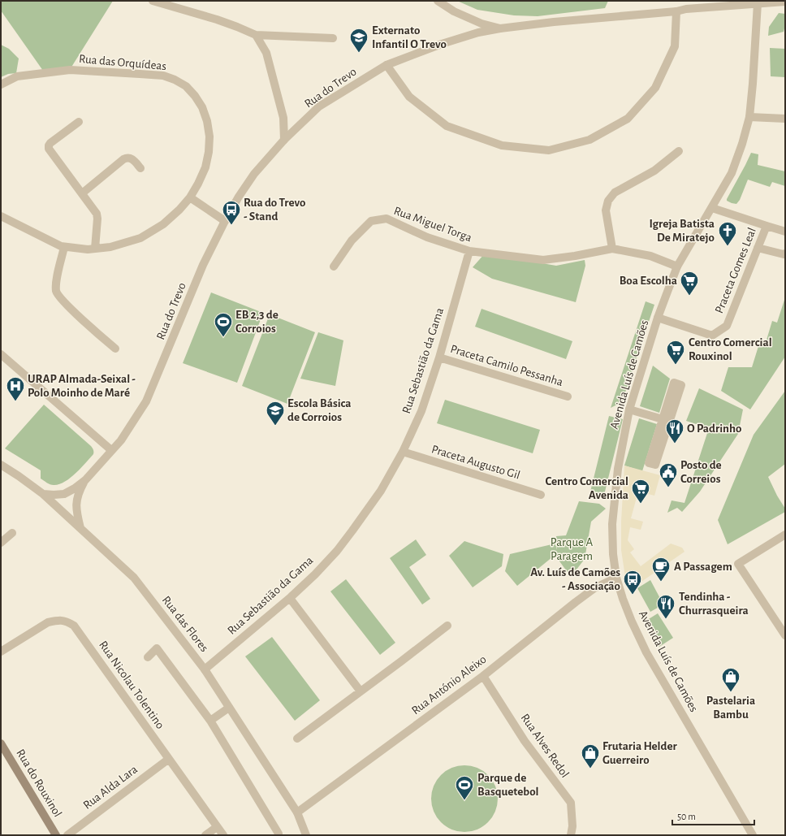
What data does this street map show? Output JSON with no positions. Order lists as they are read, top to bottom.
{
  "streets": {
    "main road": ["Rua do Rouxinol"],
    "street": [
      "Rua das Orquídeas",
      "Rua do Trevo",
      "Rua Miguel Torga",
      "Praceta Gomes Leal",
      "Rua Sebastião da Gama",
      "Praceta Camilo Pessanha",
      "Avenida Luís de Camões",
      "Praceta Augusto Gil",
      "Rua das Flores",
      "Rua Nicolau Tolentino",
      "Rua António Aleixo",
      "Rua Alves Redol",
      "Rua Alda Lara"
    ]
  },
  "crossings": [
    ["Rua do Trevo", "Avenida Luís de Camões"],
    ["Rua do Trevo", "Rua das Flores"],
    ["Rua Miguel Torga", "Rua Sebastião da Gama"],
    ["Rua Miguel Torga", "Avenida Luís de Camões"],
    ["Praceta Gomes Leal", "Avenida Luís de Camões"],
    ["Rua Sebastião da Gama", "Praceta Camilo Pessanha"],
    ["Rua Sebastião da Gama", "Praceta Augusto Gil"],
    ["Rua Sebastião da Gama", "Rua das Flores"],
    ["Avenida Luís de Camões", "Rua António Aleixo"],
    ["Rua das Flores", "Rua António Aleixo"],
    ["Rua Nicolau Tolentino", "Rua Alda Lara"],
    ["Rua António Aleixo", "Rua Alves Redol"]
  ],
  "parks": ["Parque A Paragem"],
  "places": {
    "school or university": ["Externato Infantil O Trevo", "Escola Básica de Corroios"],
    "bus stop": ["Rua do Trevo - Stand", "Av. Luís de Camões - Associação"],
    "church": ["Igreja Batista De Miratejo"],
    "supermarket": ["Boa Escolha", "Centro Comercial Rouxinol", "Centro Comercial Avenida"],
    "sports": ["EB 2,3 de Corroios", "Parque de Basquetebol"],
    "hospital": ["URAP Almada-Seixal - Polo Moinho de Maré"],
    "restaurant": ["O Padrinho", "Tendinha - Churrasqueira"],
    "public building": ["Posto de Correios"],
    "cafe": ["A Passagem"],
    "shop": ["Pastelaria Bambu", "Frutaria Helder Guerreiro"]
  },
  "scale_bar": "50 m"
}
